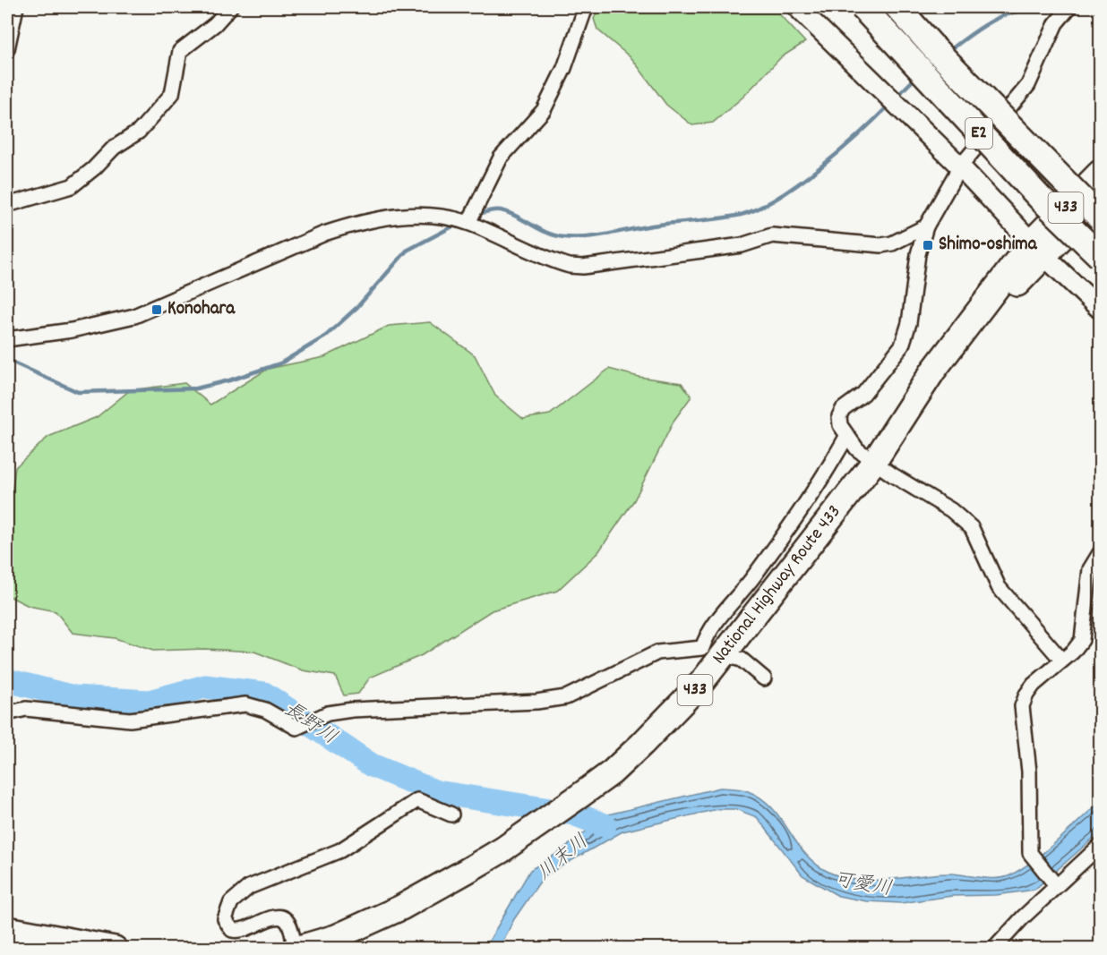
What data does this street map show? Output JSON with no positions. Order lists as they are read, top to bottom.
{
  "streets": {
    "highway": ["E2", "433", "National Highway Route 433"]
  },
  "water": ["長野川", "川末川", "可愛川"],
  "places": {
    "transit": ["Shimo-oshima", "Konohara"]
  }
}
